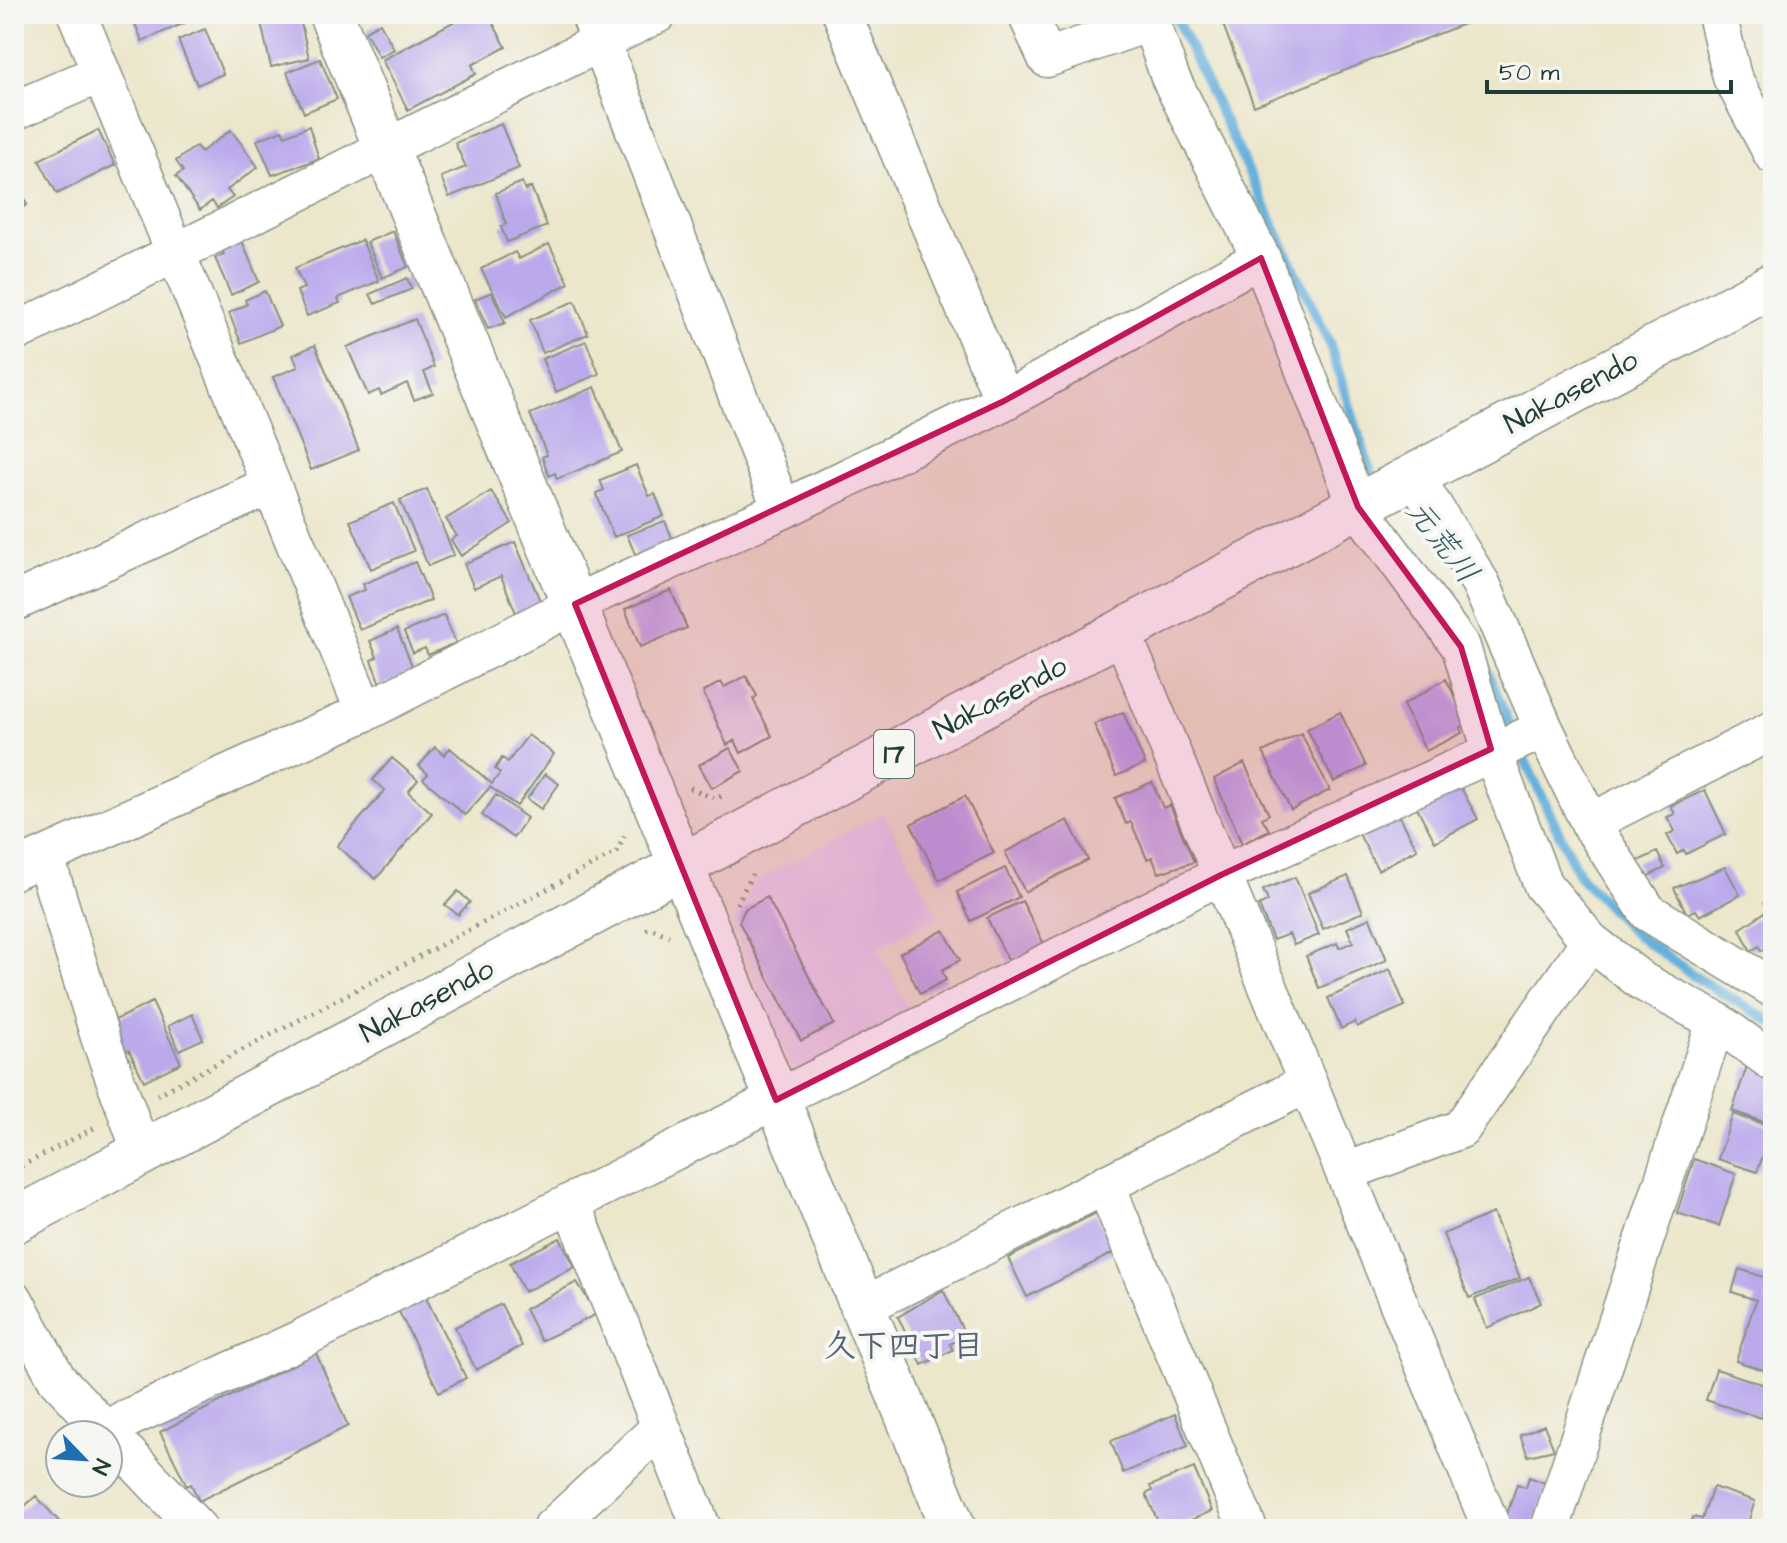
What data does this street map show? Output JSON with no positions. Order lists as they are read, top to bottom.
{
  "streets": {
    "main road": ["Nakasendo", "17"]
  },
  "districts": ["久下四丁目"],
  "water": ["元荒川"],
  "scale_bar": "50 m",
  "north": "bottom right"
}
